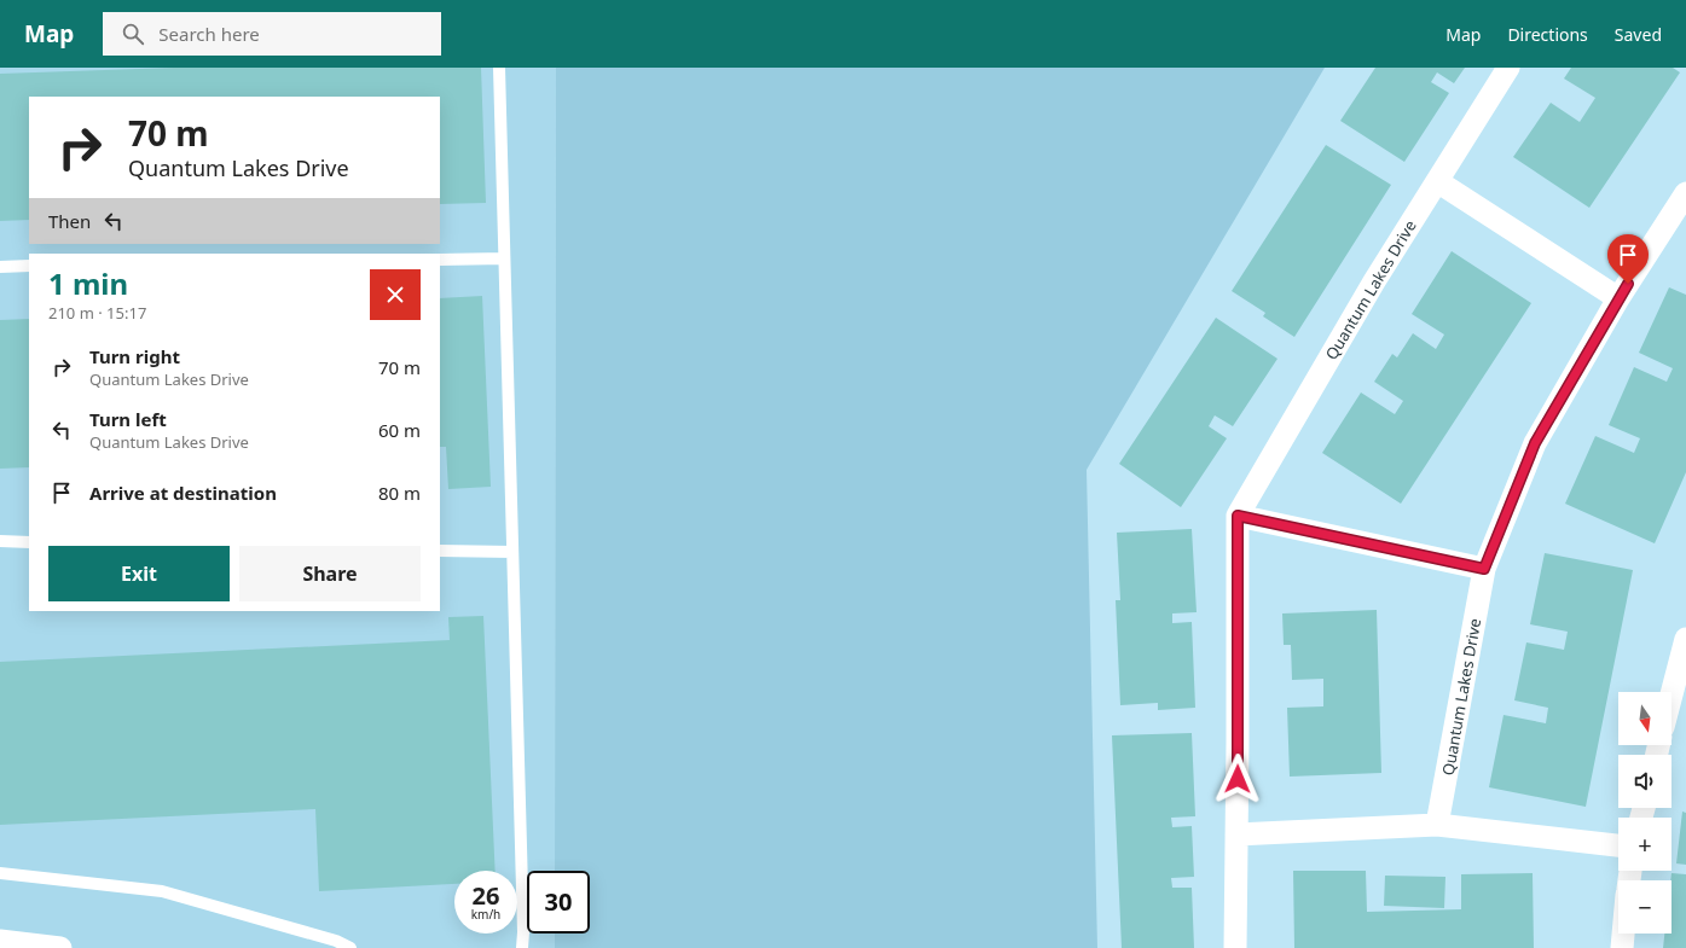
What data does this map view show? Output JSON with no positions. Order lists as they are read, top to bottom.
{
  "streets": {
    "street": ["Quantum Lakes Drive"]
  },
  "north": "bottom",
  "page": {
    "header": "Map",
    "search": "Search here",
    "nav": ["Map", "Directions", "Saved"],
    "turn": ["70 m", "Quantum Lakes Drive"],
    "then": "Then",
    "heading": ["1 min", "210 m · 15:17"],
    "list": [
      {
        "name": "Turn right",
        "note": "Quantum Lakes Drive",
        "value": "70 m"
      },
      {
        "name": "Turn left",
        "note": "Quantum Lakes Drive",
        "value": "60 m"
      },
      {
        "name": "Arrive at destination",
        "value": "80 m"
      }
    ],
    "buttons": ["Exit", "Share"],
    "map_buttons": ["+", "−"],
    "speed": "26 km/h",
    "limit": "30"
  }
}
